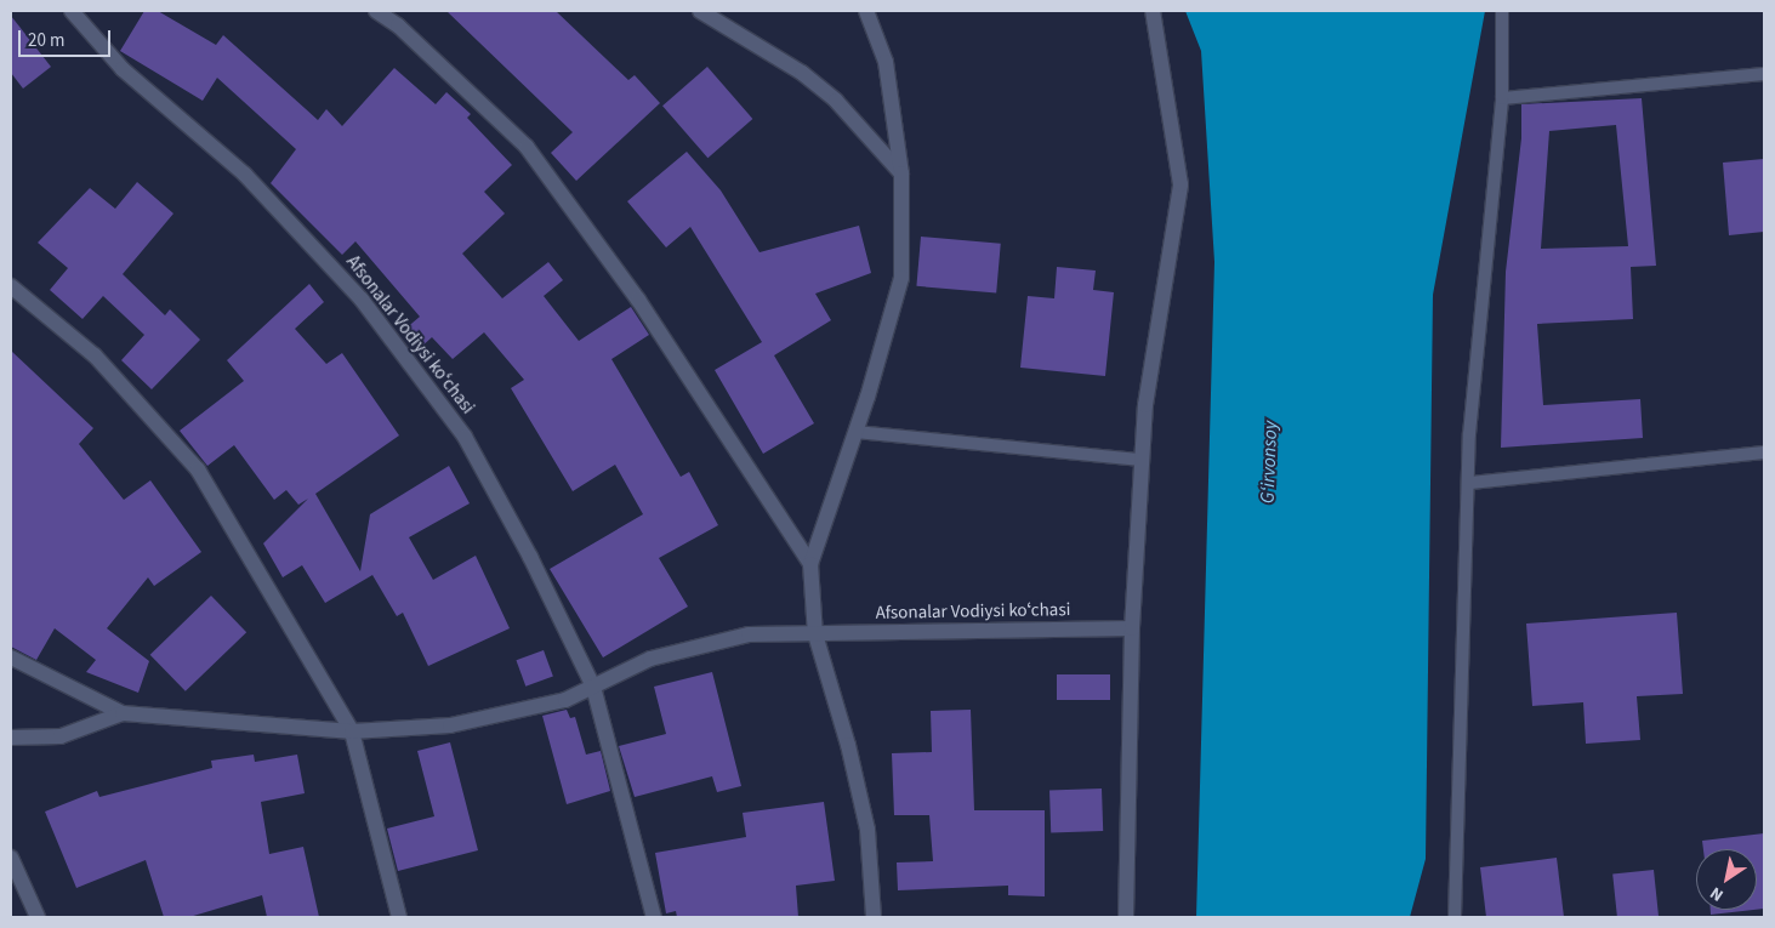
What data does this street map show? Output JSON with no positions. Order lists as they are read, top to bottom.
{
  "streets": {
    "street": ["Afsonalar Vodiysi koʻchasi"]
  },
  "water": ["G‘irvonsoy"],
  "scale_bar": "20 m",
  "north": "bottom left"
}
